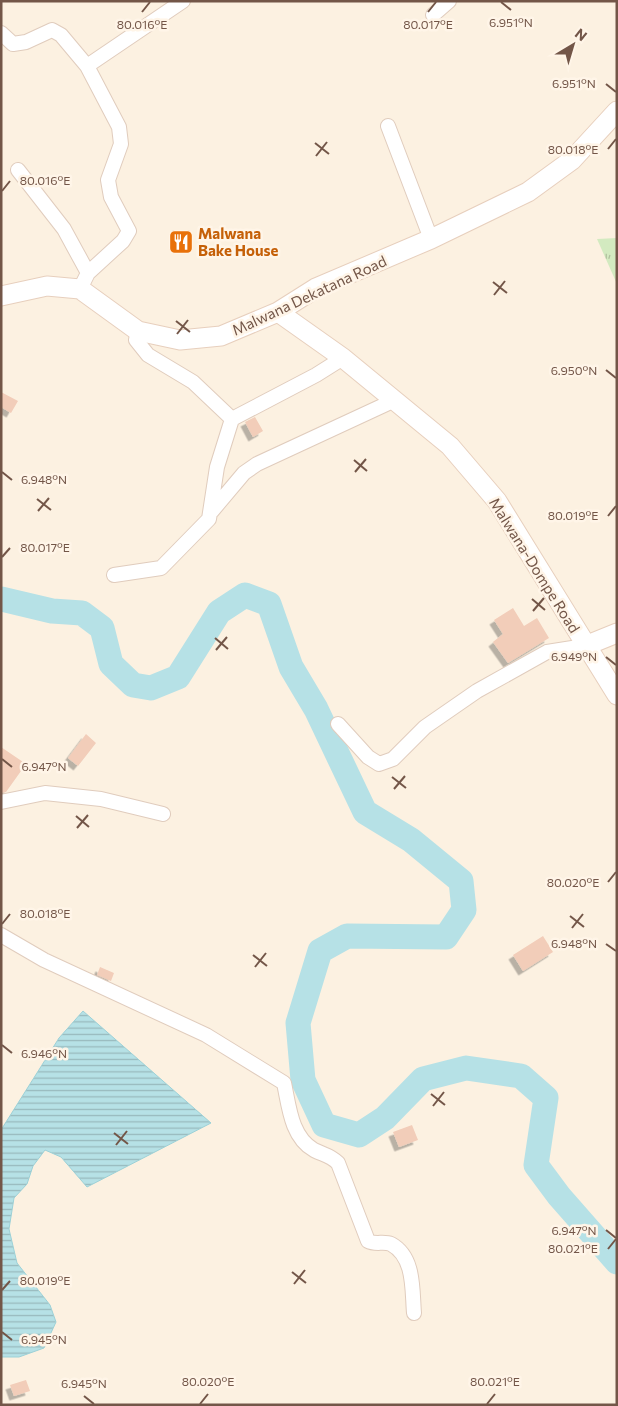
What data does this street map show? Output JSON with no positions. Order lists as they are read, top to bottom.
{
  "streets": {
    "main road": ["Malwana Dekatana Road", "Malwana-Dompe Road"]
  },
  "crossings": [
    ["Malwana Dekatana Road", "Malwana-Dompe Road"]
  ],
  "places": {
    "restaurant": ["Malwana Bake House"]
  },
  "north": "top right",
  "coordinates": [
    "6.951°N",
    "80.016°E",
    "80.017°E",
    "80.018°E",
    "6.950°N",
    "6.948°N",
    "80.019°E",
    "6.949°N",
    "6.947°N",
    "80.020°E",
    "6.946°N",
    "80.021°E",
    "6.945°N"
  ]
}
